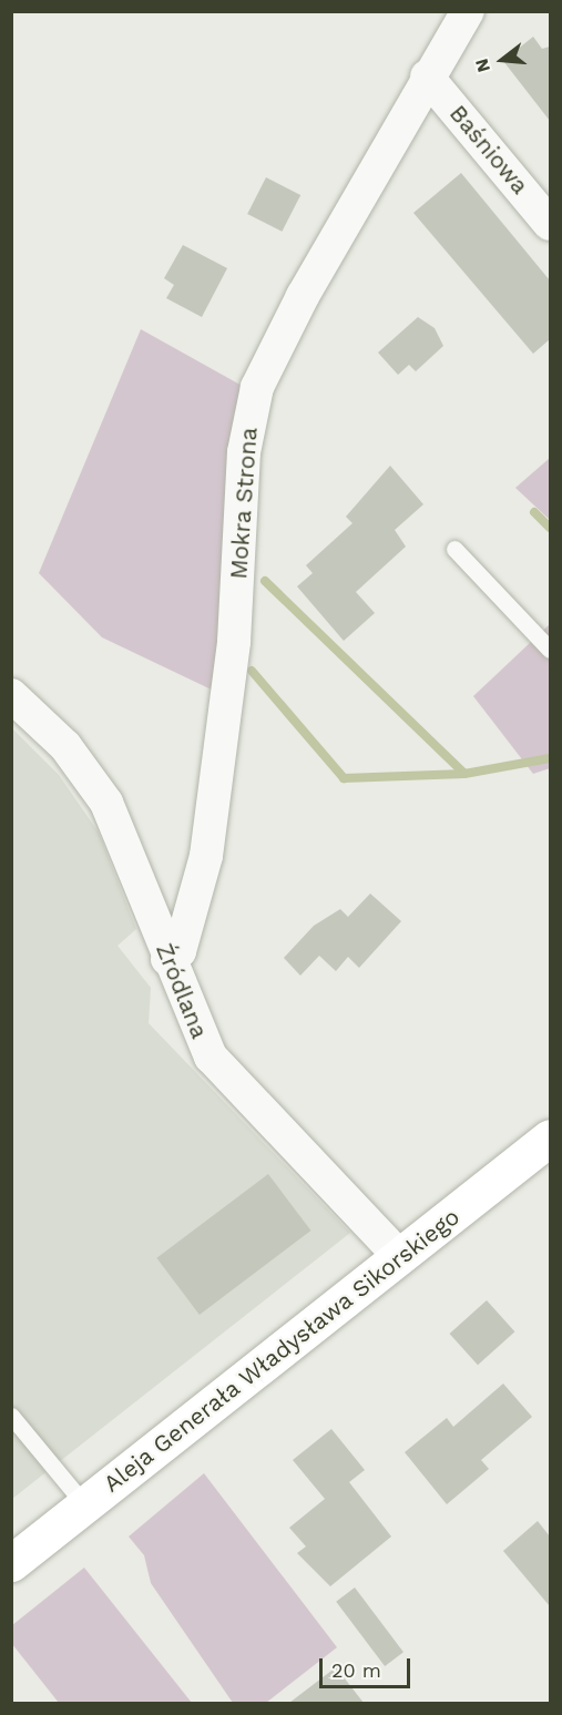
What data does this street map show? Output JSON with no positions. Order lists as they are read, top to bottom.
{
  "streets": {
    "main road": ["Aleja Generała Władysława Sikorskiego"],
    "street": ["Baśniowa", "Mokra Strona", "Źródlana"]
  },
  "crossings": [
    ["Baśniowa", "Mokra Strona"],
    ["Mokra Strona", "Źródlana"],
    ["Źródlana", "Aleja Generała Władysława Sikorskiego"]
  ],
  "scale_bar": "20 m",
  "north": "left"
}
